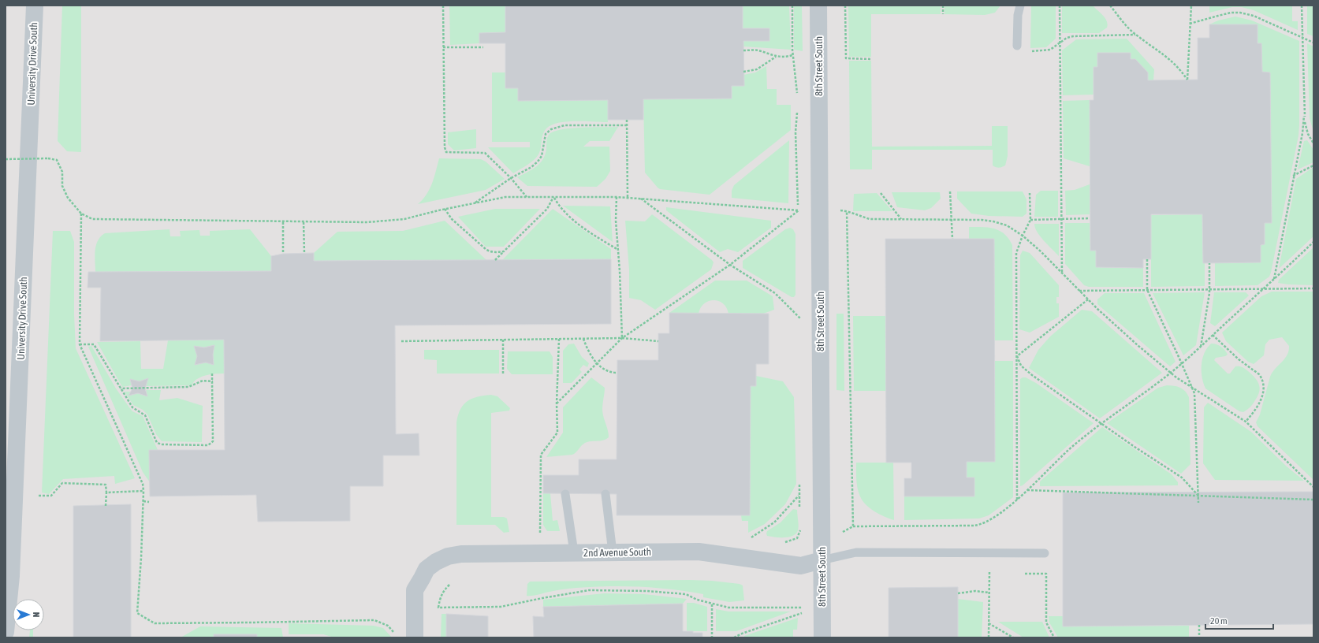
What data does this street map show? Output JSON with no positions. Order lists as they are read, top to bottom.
{
  "streets": {
    "street": ["University Drive South", "8th Street South", "2nd Avenue South"]
  },
  "crossings": [
    ["8th Street South", "2nd Avenue South"]
  ],
  "scale_bar": "20 m",
  "north": "right"
}
